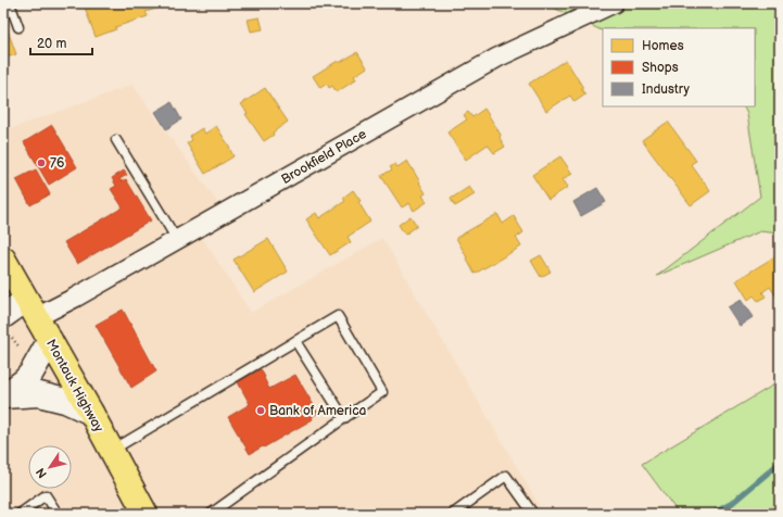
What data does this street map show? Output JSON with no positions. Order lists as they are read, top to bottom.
{
  "streets": {
    "main road": ["Montauk Highway"],
    "street": ["Brookfield Place"]
  },
  "crossings": [
    ["Brookfield Place", "Montauk Highway"]
  ],
  "places": ["76", "Bank of America"],
  "legend": ["Homes", "Shops", "Industry"],
  "scale_bar": "20 m",
  "north": "bottom left"
}
